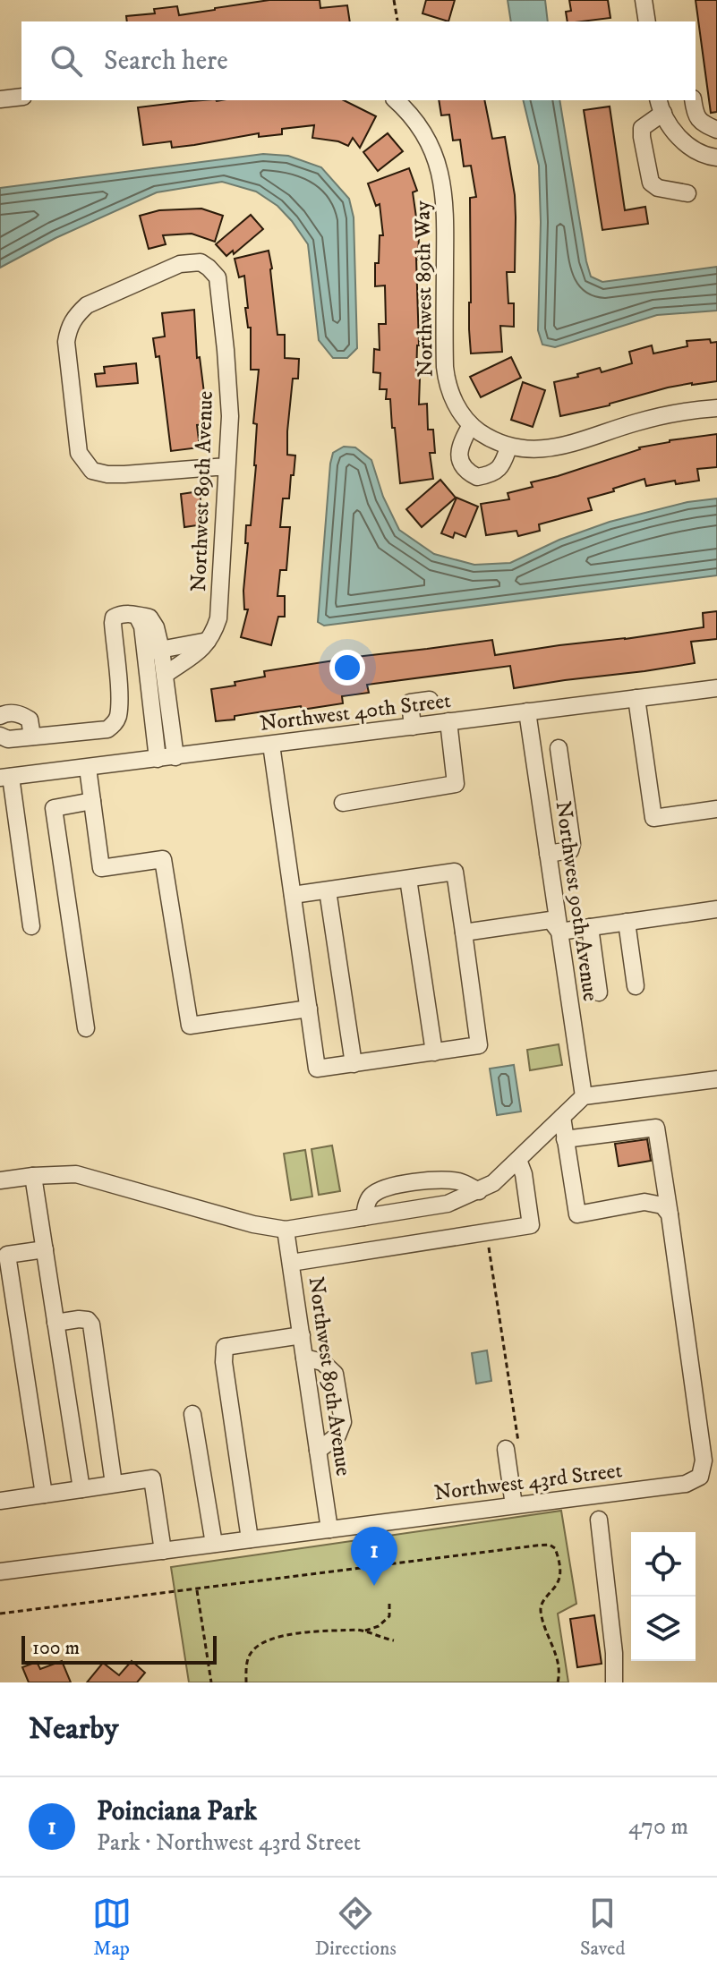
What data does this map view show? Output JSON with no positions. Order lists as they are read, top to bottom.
{
  "streets": {
    "street": [
      "Northwest 89th Way",
      "Northwest 89th Avenue",
      "Northwest 40th Street",
      "Northwest 90th Avenue",
      "Northwest 43rd Street"
    ]
  },
  "crossings": [
    ["Northwest 89th Avenue", "Northwest 43rd Street"],
    ["Northwest 40th Street", "Northwest 90th Avenue"]
  ],
  "scale_bar": "100 m",
  "page": {
    "search": "Search here",
    "pins": "1",
    "scale": "100 m",
    "heading": "Nearby",
    "list": [
      {
        "mark": "1",
        "name": "Poinciana Park",
        "note": "Park · Northwest 43rd Street",
        "value": "470 m"
      }
    ],
    "nav": ["Map", "Directions", "Saved"]
  }
}
